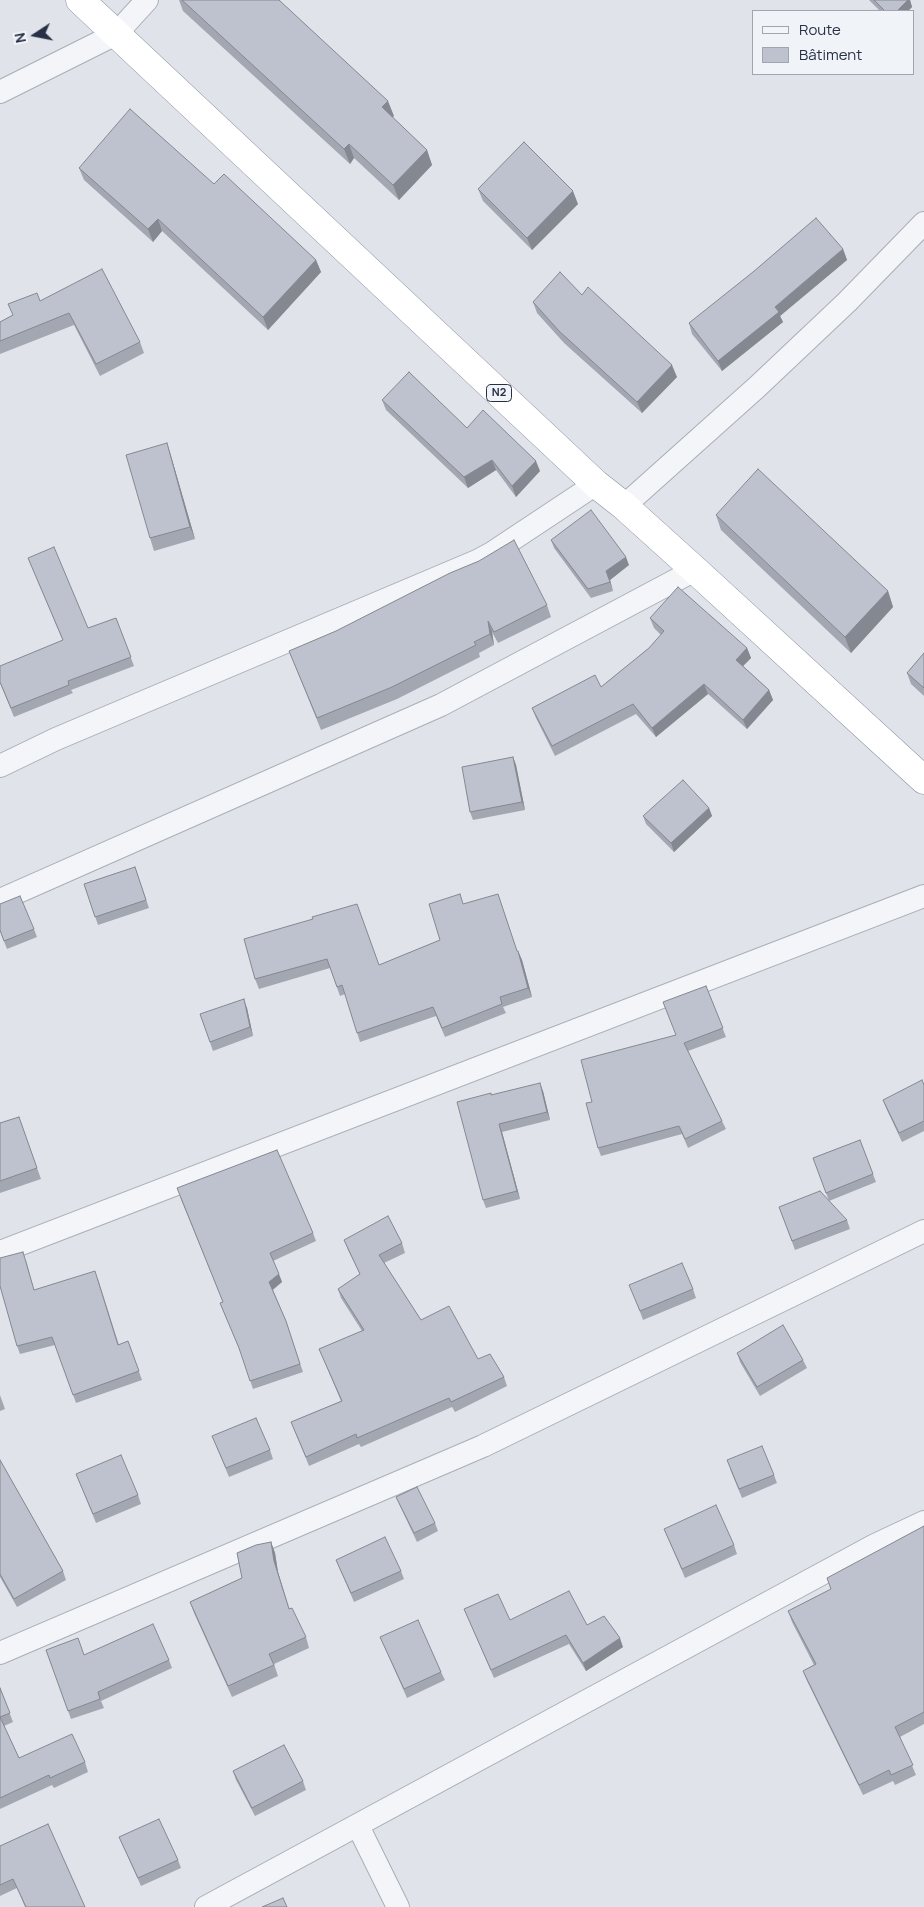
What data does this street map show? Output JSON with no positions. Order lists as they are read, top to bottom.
{
  "streets": {
    "highway": ["N2"]
  },
  "legend": ["Route", "Bâtiment"],
  "north": "left"
}
